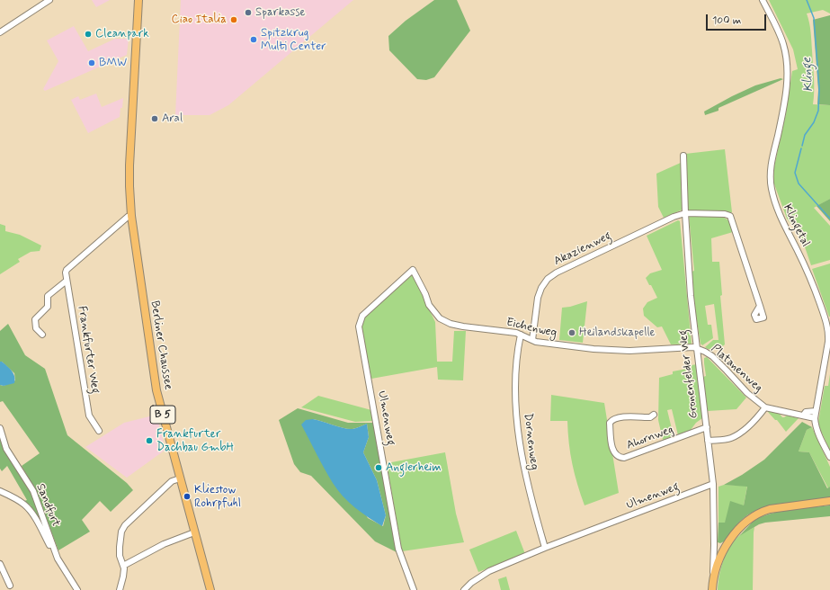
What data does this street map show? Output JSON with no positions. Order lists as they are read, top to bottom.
{
  "streets": {
    "main road": ["Berliner Chaussee", "Gronenfelder Weg", "B 5"],
    "street": [
      "Klingetal",
      "Akazienweg",
      "Eichenweg",
      "Frankfurter Weg",
      "Platanenweg",
      "Ulmenweg",
      "Ahornweg",
      "Dornenweg",
      "Sandfurt"
    ]
  },
  "crossings": [
    ["Klingetal", "Platanenweg"],
    ["Akazienweg", "Eichenweg"],
    ["Akazienweg", "Gronenfelder Weg"],
    ["Eichenweg", "Platanenweg"],
    ["Eichenweg", "Gronenfelder Weg"],
    ["Eichenweg", "Ulmenweg"],
    ["Eichenweg", "Dornenweg"],
    ["Berliner Chaussee", "Frankfurter Weg"],
    ["Platanenweg", "Gronenfelder Weg"],
    ["Gronenfelder Weg", "Ulmenweg"],
    ["Gronenfelder Weg", "Ahornweg"],
    ["Ulmenweg", "Dornenweg"]
  ],
  "water": ["Klinge"],
  "places": [
    "Sparkasse",
    "Ciao Italia",
    "Cleanpark",
    "Spitzkrug Multi Center",
    "BMW",
    "Aral",
    "Heilandskapelle",
    "Frankfurter Dachbau GmbH",
    "Anglerheim",
    "Kliestow Rohrpfuhl"
  ],
  "scale_bar": "100 m"
}
